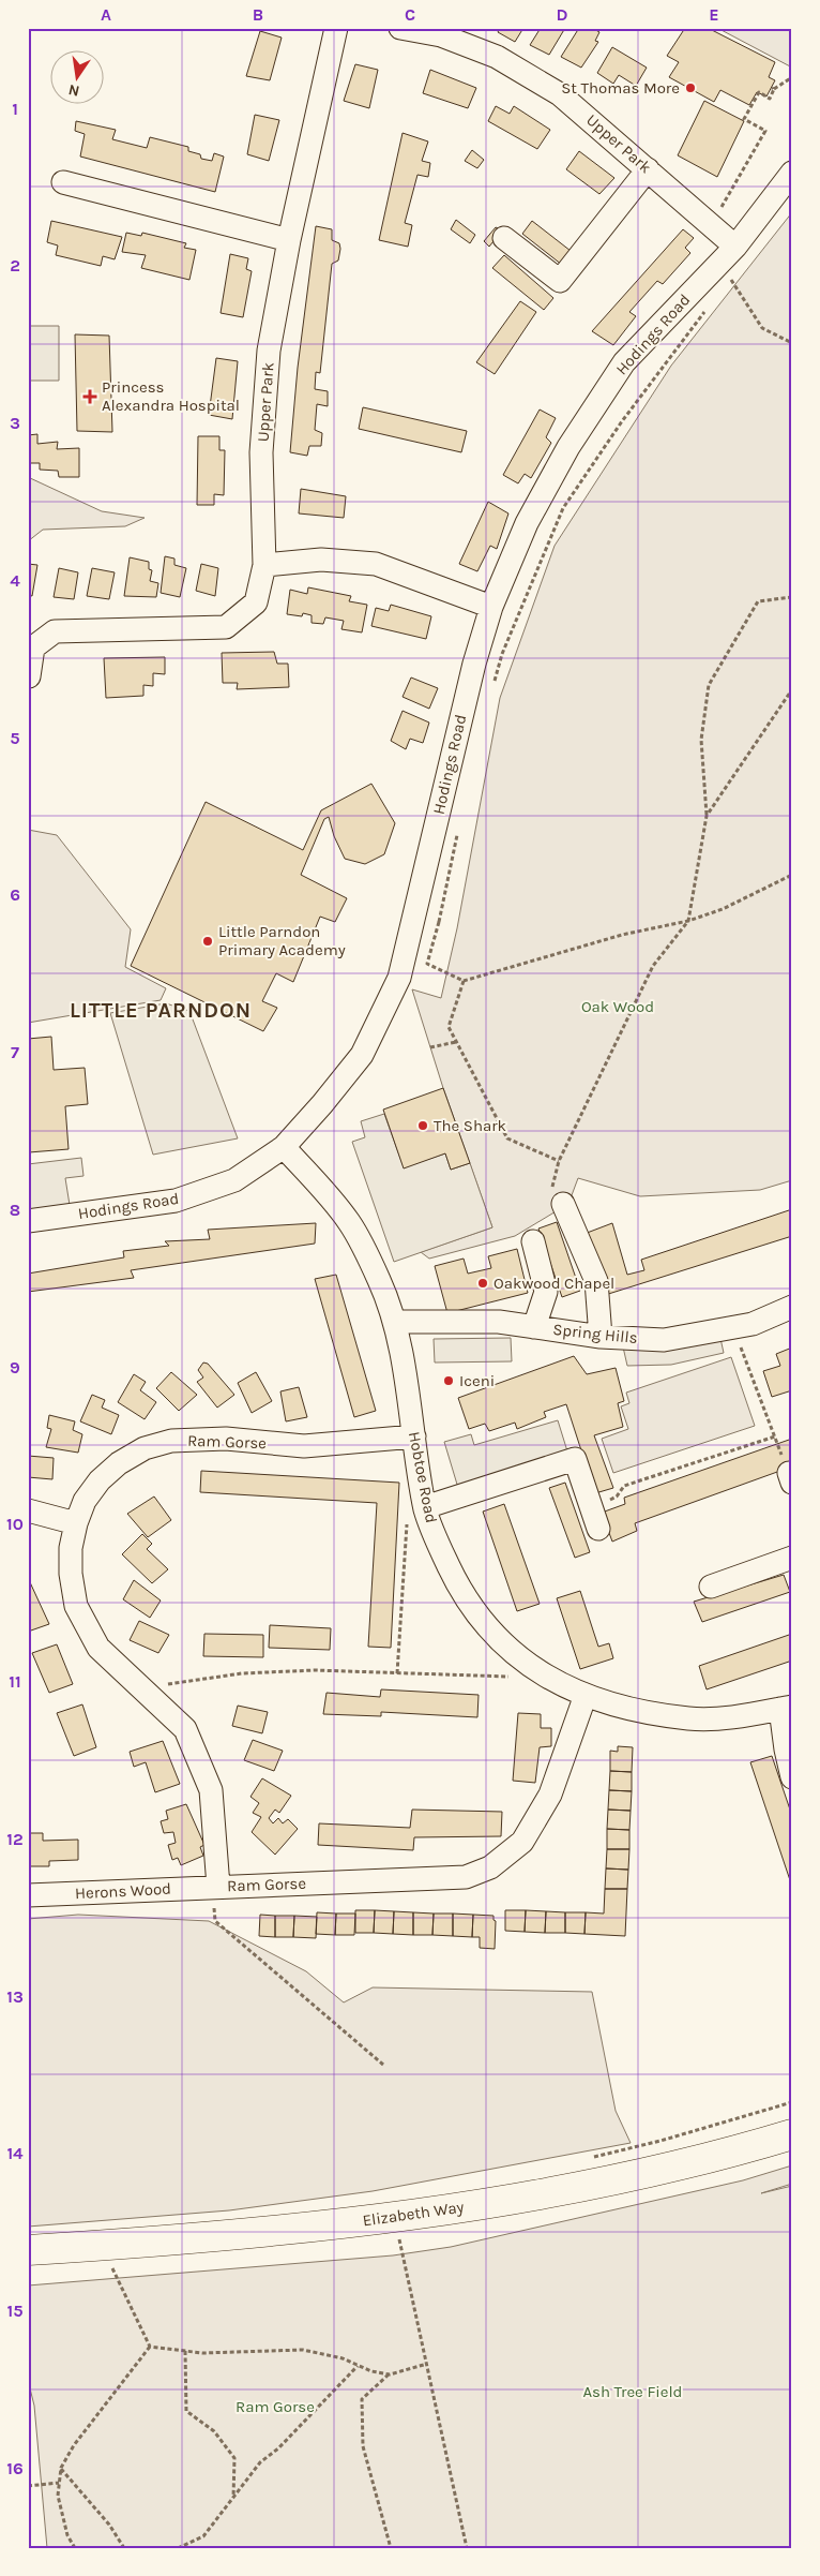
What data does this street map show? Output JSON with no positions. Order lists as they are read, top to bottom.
{
  "streets": {
    "main road": ["Elizabeth Way"],
    "street": [
      "Upper Park",
      "Hodings Road",
      "Spring Hills",
      "Ram Gorse",
      "Hobtoe Road",
      "Herons Wood"
    ]
  },
  "crossings": [
    ["Upper Park", "Hodings Road"],
    ["Hodings Road", "Hobtoe Road"],
    ["Spring Hills", "Hobtoe Road"],
    ["Ram Gorse", "Hobtoe Road"],
    ["Ram Gorse", "Herons Wood"]
  ],
  "districts": ["LITTLE PARNDON"],
  "parks": ["Oak Wood", "Ash Tree Field", "Ram Gorse"],
  "places": {
    "other": [
      "St Thomas More",
      "Little Parndon Primary Academy",
      "The Shark",
      "Oakwood Chapel",
      "Iceni"
    ],
    "health": ["Princess Alexandra Hospital"]
  },
  "north": "bottom",
  "grid": {
    "columns": [
      "A",
      "B",
      "C",
      "D",
      "E"
    ],
    "rows": [
      "1",
      "2",
      "3",
      "4",
      "5",
      "6",
      "7",
      "8",
      "9",
      "10",
      "11",
      "12",
      "13",
      "14",
      "15",
      "16"
    ]
  }
}
